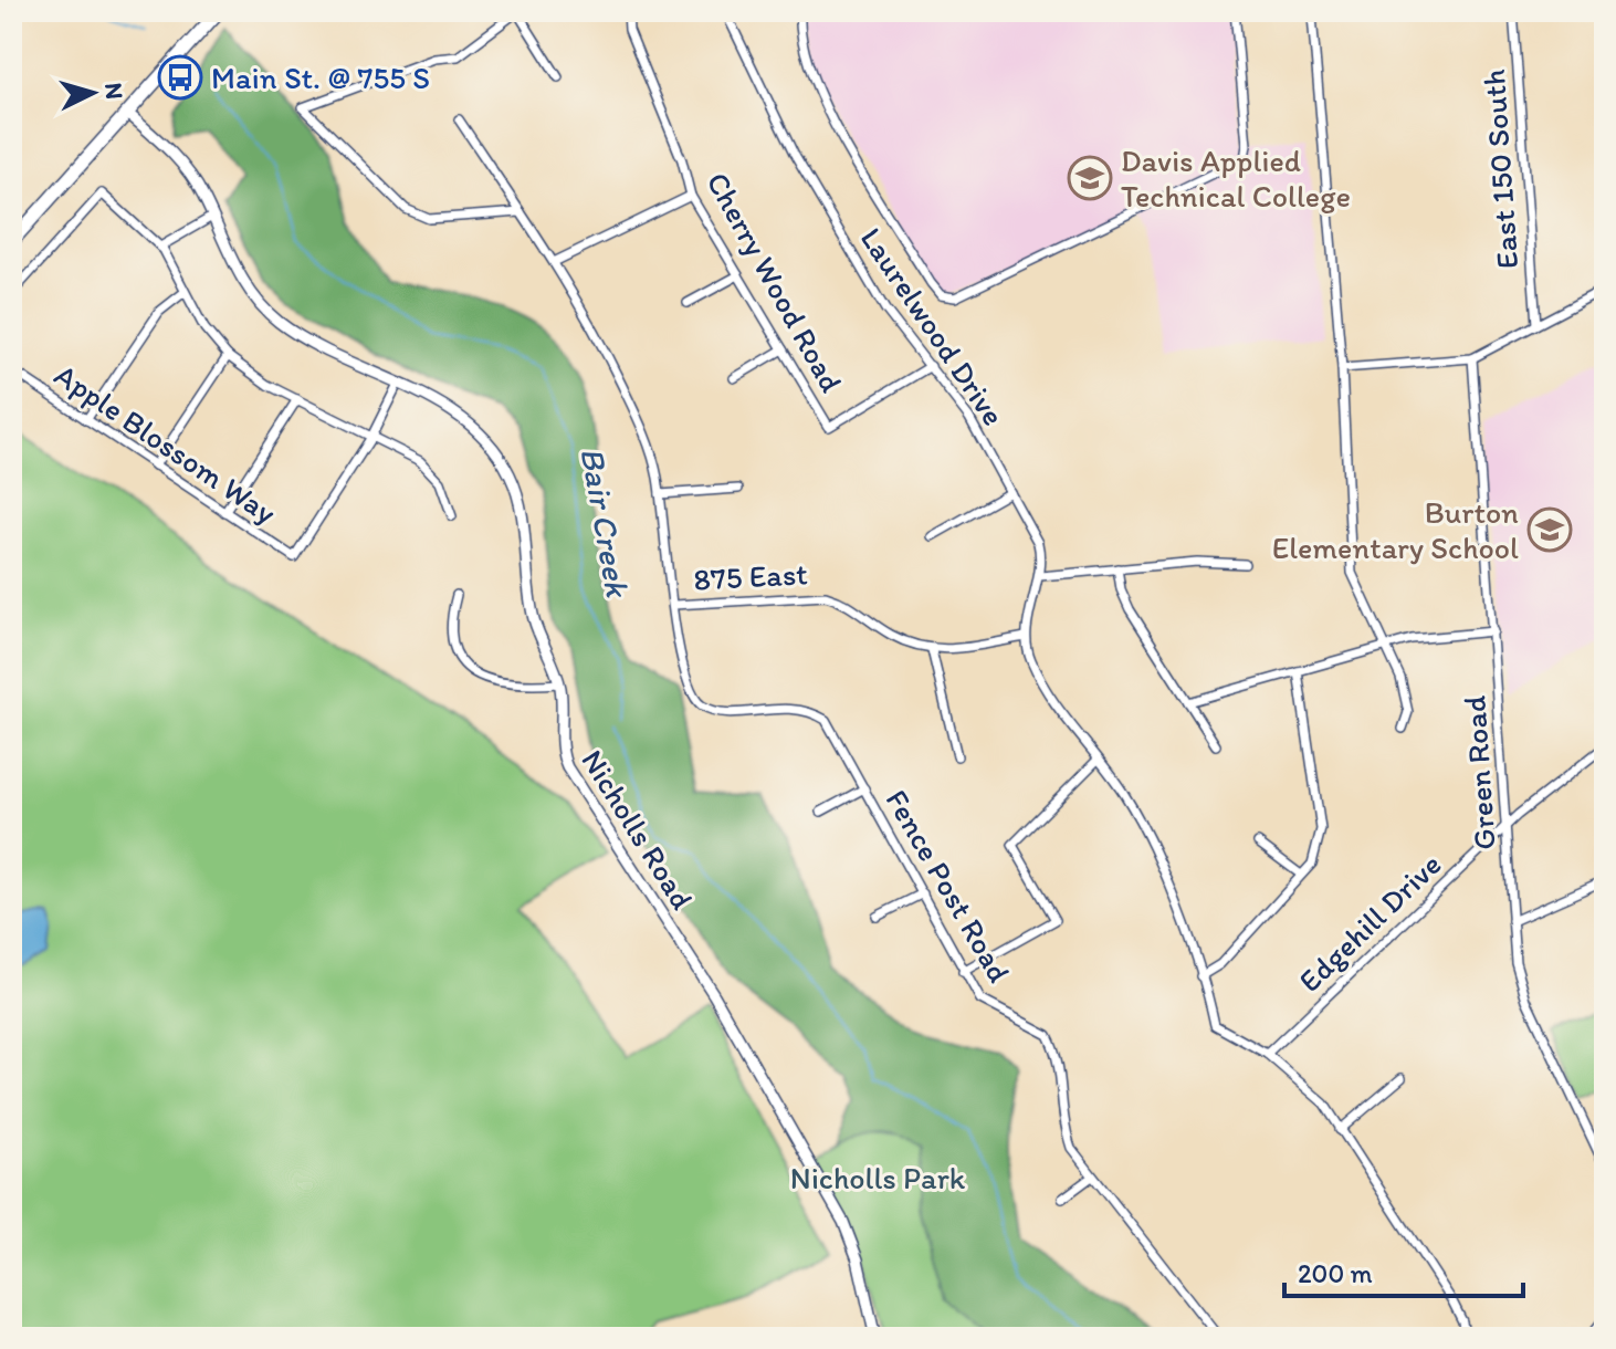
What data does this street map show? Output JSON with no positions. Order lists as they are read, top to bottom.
{
  "streets": {
    "street": [
      "East 150 South",
      "Cherry Wood Road",
      "Laurelwood Drive",
      "Apple Blossom Way",
      "875 East",
      "Green Road",
      "Nicholls Road",
      "Fence Post Road",
      "Edgehill Drive"
    ]
  },
  "crossings": [
    ["Cherry Wood Road", "Laurelwood Drive"],
    ["875 East", "Fence Post Road"],
    ["Green Road", "Edgehill Drive"]
  ],
  "water": ["Bair Creek"],
  "parks": ["Nicholls Park"],
  "places": {
    "bus stop": ["Main St. @ 755 S"],
    "school or university": ["Davis Applied Technical College", "Burton Elementary School"]
  },
  "scale_bar": "200 m",
  "north": "right"
}
